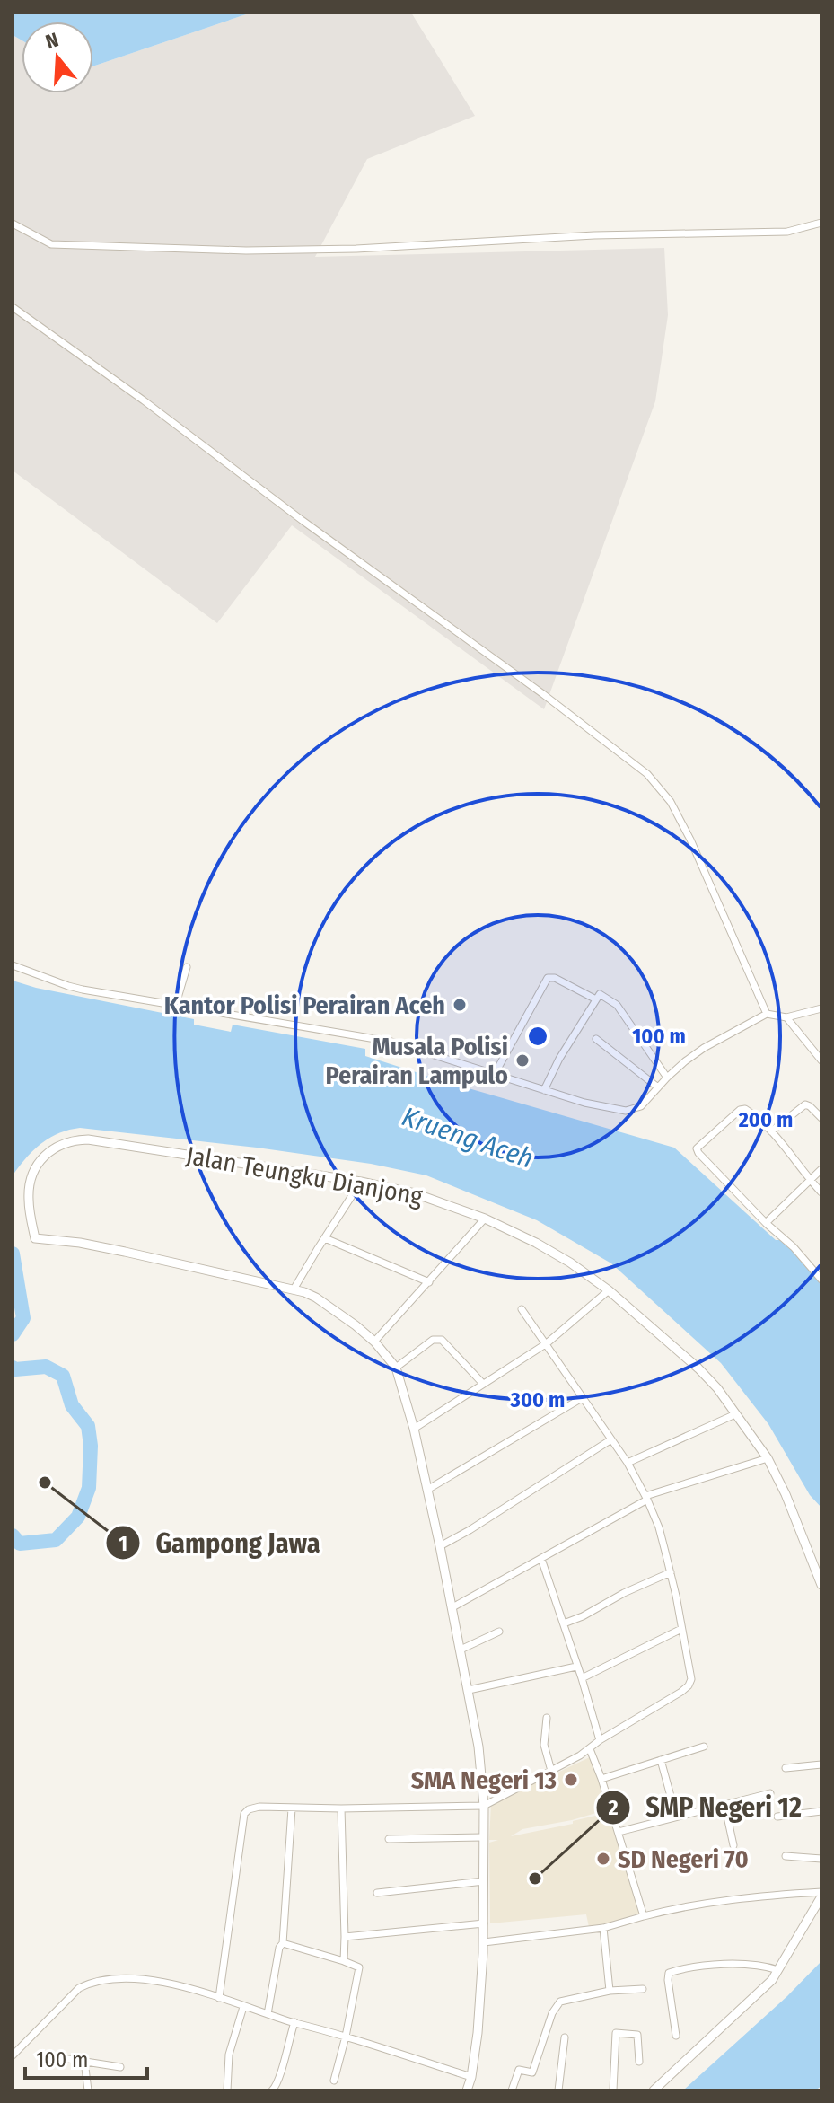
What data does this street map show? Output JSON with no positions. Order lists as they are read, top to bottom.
{
  "streets": {
    "street": ["Jalan Teungku Dianjong"]
  },
  "water": ["Krueng Aceh"],
  "places": [
    "Kantor Polisi Perairan Aceh",
    "Musala Polisi Perairan Lampulo",
    "Gampong Jawa",
    "SMA Negeri 13",
    "SD Negeri 70",
    "SMP Negeri 12"
  ],
  "scale_bar": "100 m",
  "north": "top",
  "rings": ["100 m", "200 m", "300 m"]
}
